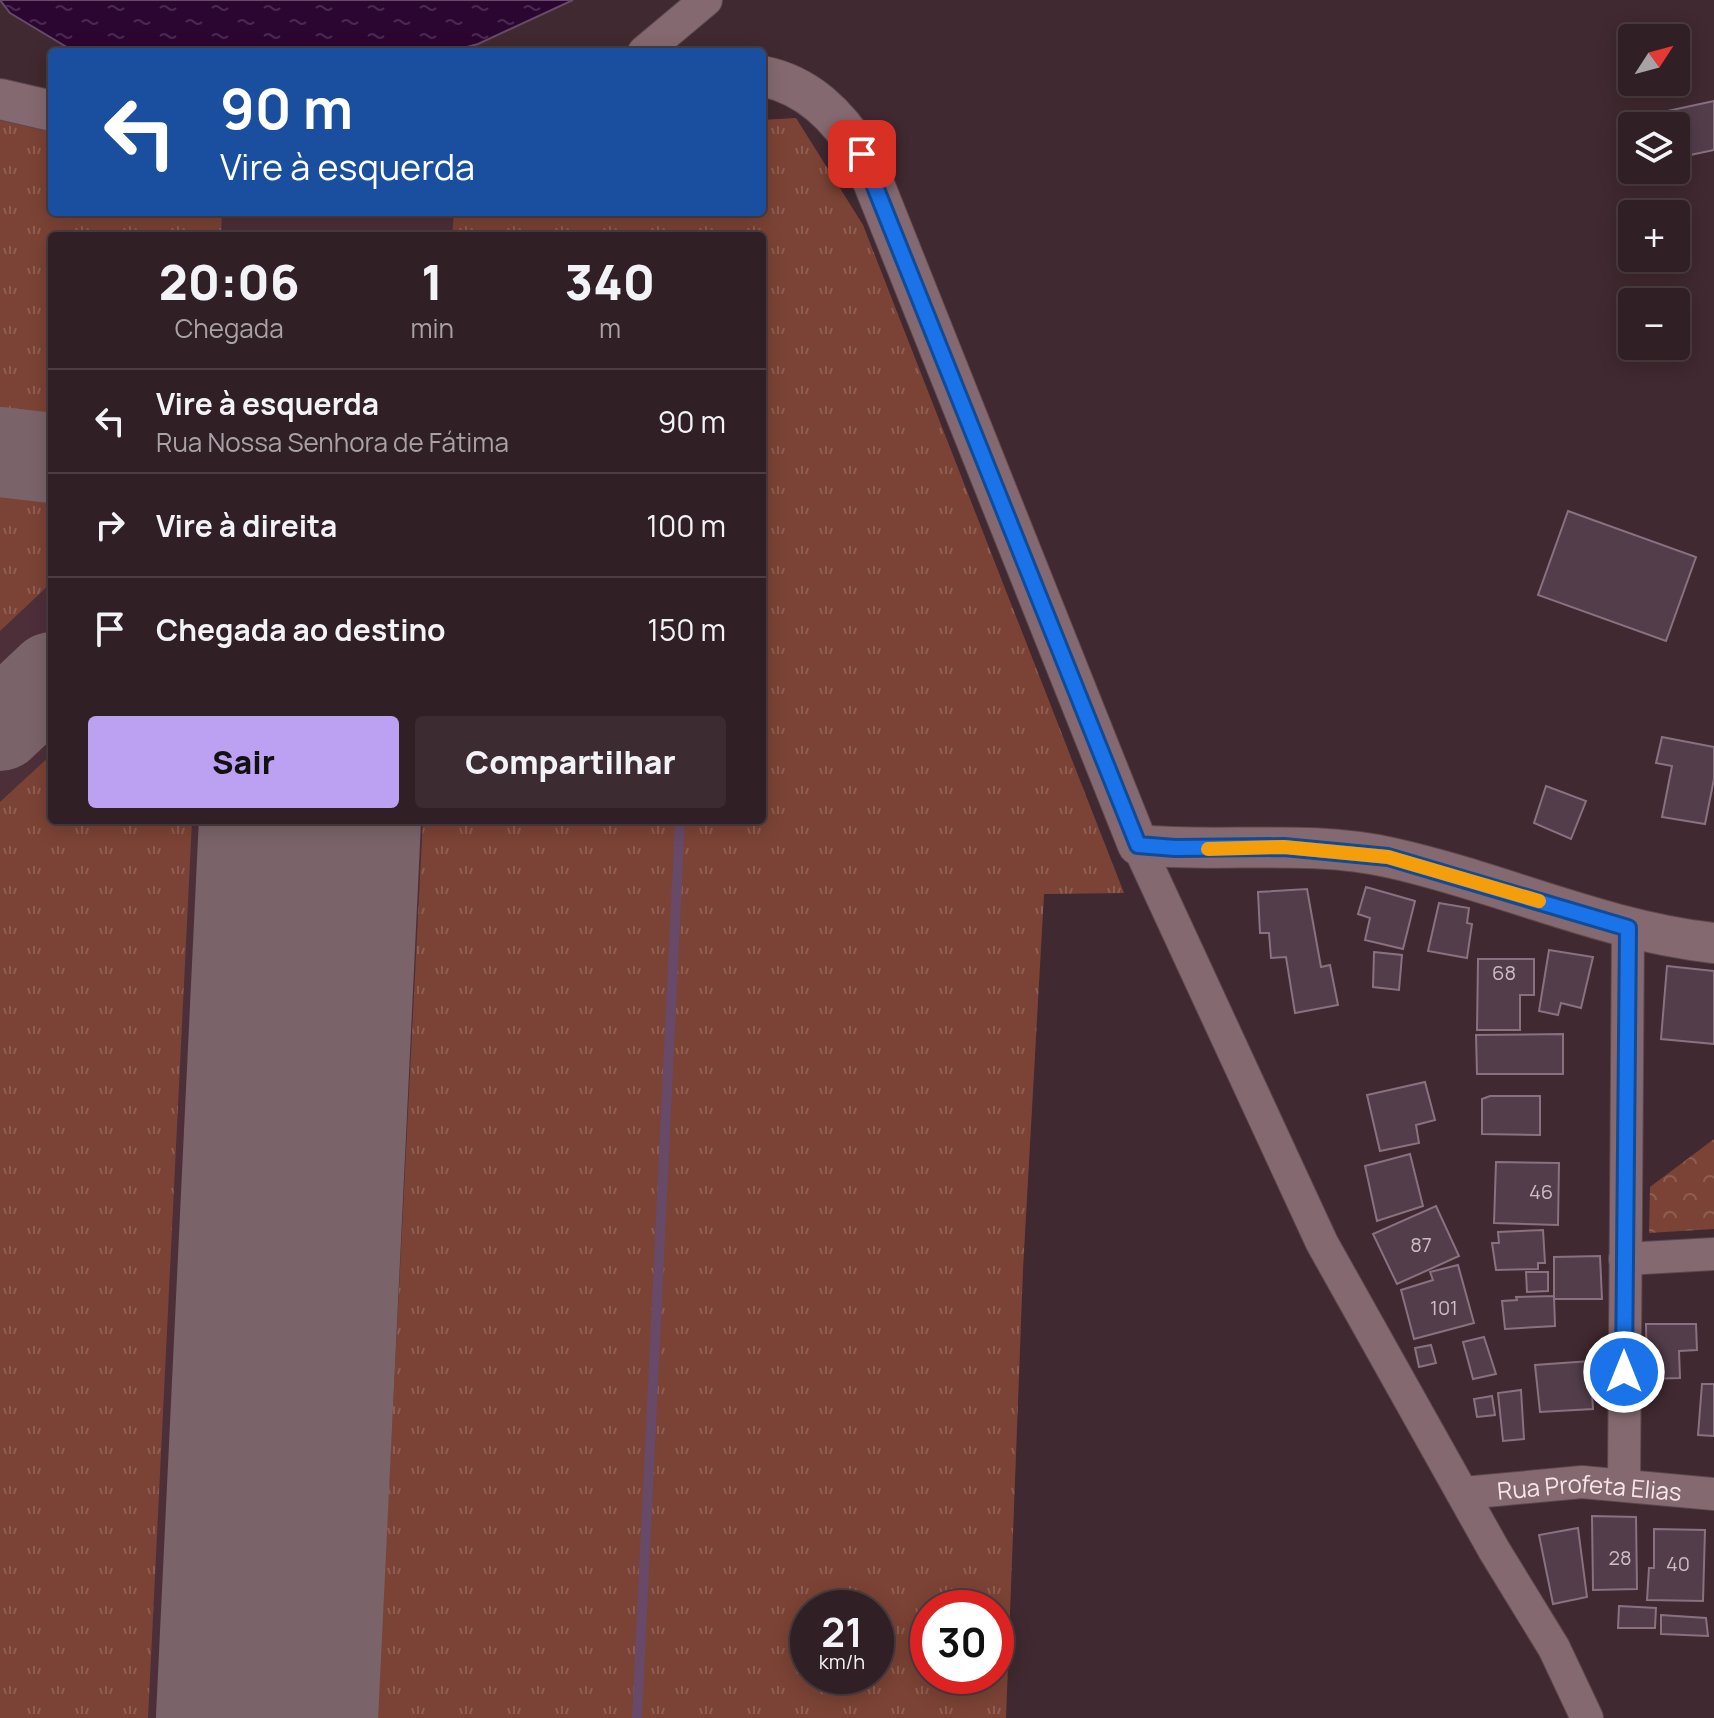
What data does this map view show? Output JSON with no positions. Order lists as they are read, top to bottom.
{
  "streets": {
    "street": ["Rua Profeta Elias"]
  },
  "house_numbers": [
    "68",
    "46",
    "87",
    "101",
    "28",
    "40"
  ],
  "north": "top right",
  "page": {
    "map_buttons": ["+", "−"],
    "turn": ["90 m", "Vire à esquerda"],
    "eta": [
      "20:06",
      "Chegada",
      "1",
      "min",
      "340",
      "m"
    ],
    "list": [
      {
        "name": "Vire à esquerda",
        "note": "Rua Nossa Senhora de Fátima",
        "value": "90 m"
      },
      {
        "name": "Vire à direita",
        "value": "100 m"
      },
      {
        "name": "Chegada ao destino",
        "value": "150 m"
      }
    ],
    "buttons": ["Sair", "Compartilhar"],
    "speed": "21 km/h",
    "limit": "30"
  }
}
